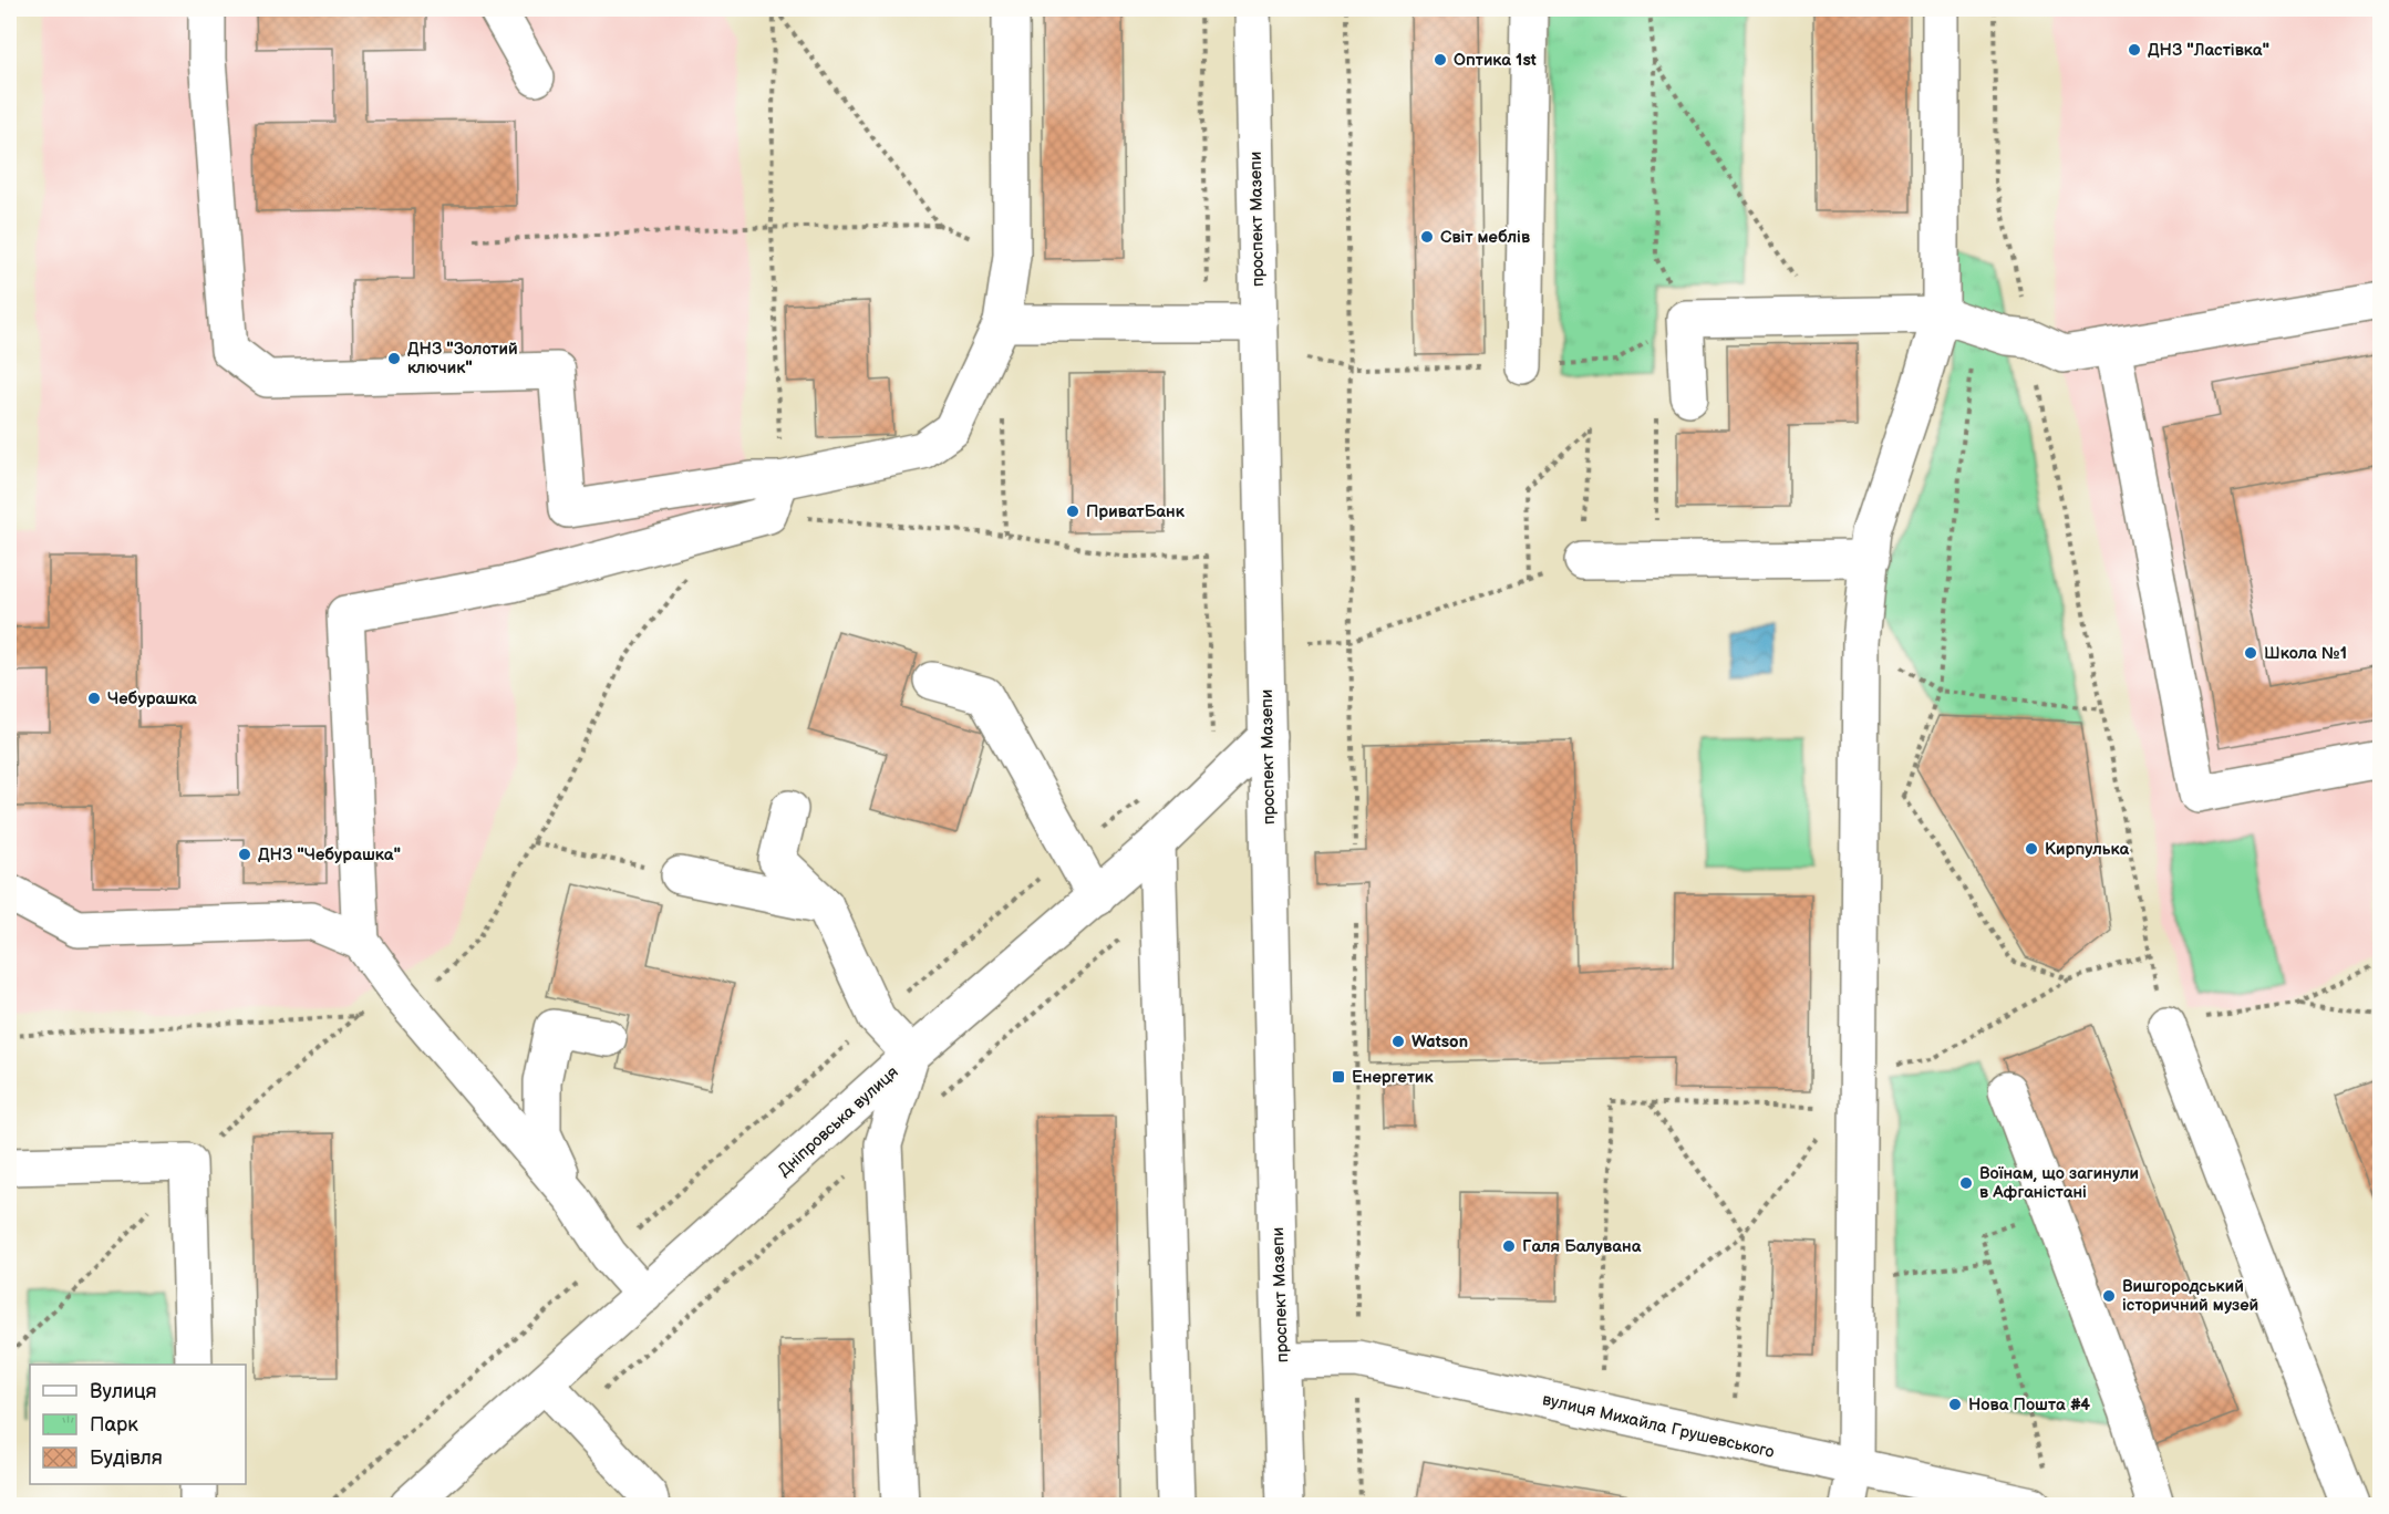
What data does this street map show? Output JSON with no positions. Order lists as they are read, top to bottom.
{
  "streets": {
    "street": ["проспект Мазепи", "Дніпровська вулиця", "вулиця Михайла Грушевського"]
  },
  "crossings": [
    ["проспект Мазепи", "Дніпровська вулиця"],
    ["проспект Мазепи", "вулиця Михайла Грушевського"]
  ],
  "places": {
    "other": [
      "ДНЗ \"Ластівка\"",
      "Оптика 1st",
      "Світ меблів",
      "ДНЗ \"Золотий ключик\"",
      "ПриватБанк",
      "Школа №1",
      "Чебурашка",
      "Кирпулька",
      "ДНЗ \"Чебурашка\"",
      "Watson",
      "Воїнам, що загинули в Афганістані",
      "Галя Балувана",
      "Вишгородський історичний музей",
      "Нова Пошта #4"
    ],
    "transit": ["Енергетик"]
  },
  "legend": ["Вулиця", "Парк", "Будівля"]
}
